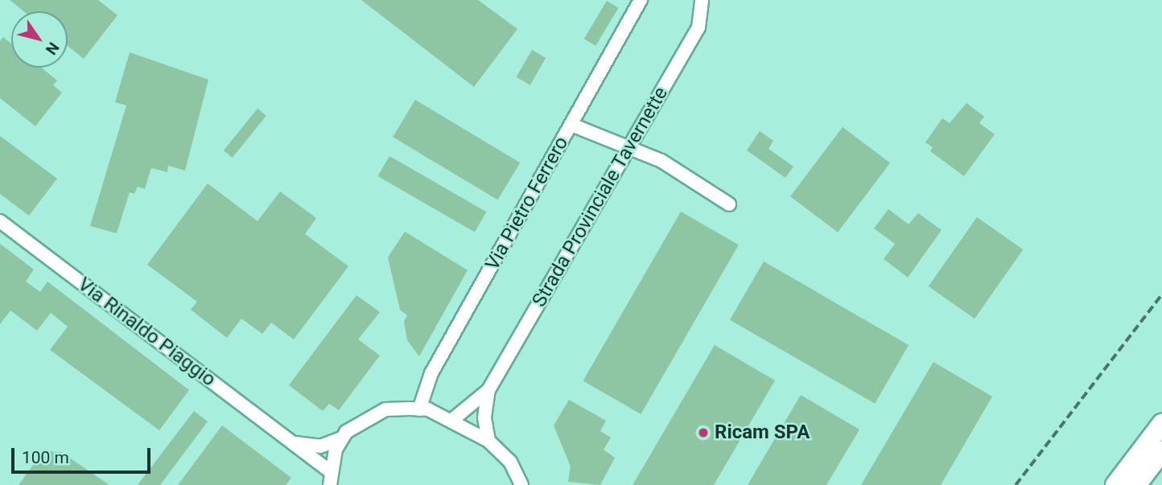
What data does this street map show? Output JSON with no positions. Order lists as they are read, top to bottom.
{
  "streets": {
    "street": ["Strada Provinciale Tavernette", "Via Pietro Ferrero", "Via Rinaldo Piaggio"]
  },
  "places": ["Ricam SPA"],
  "scale_bar": "100 m",
  "north": "bottom right"
}
